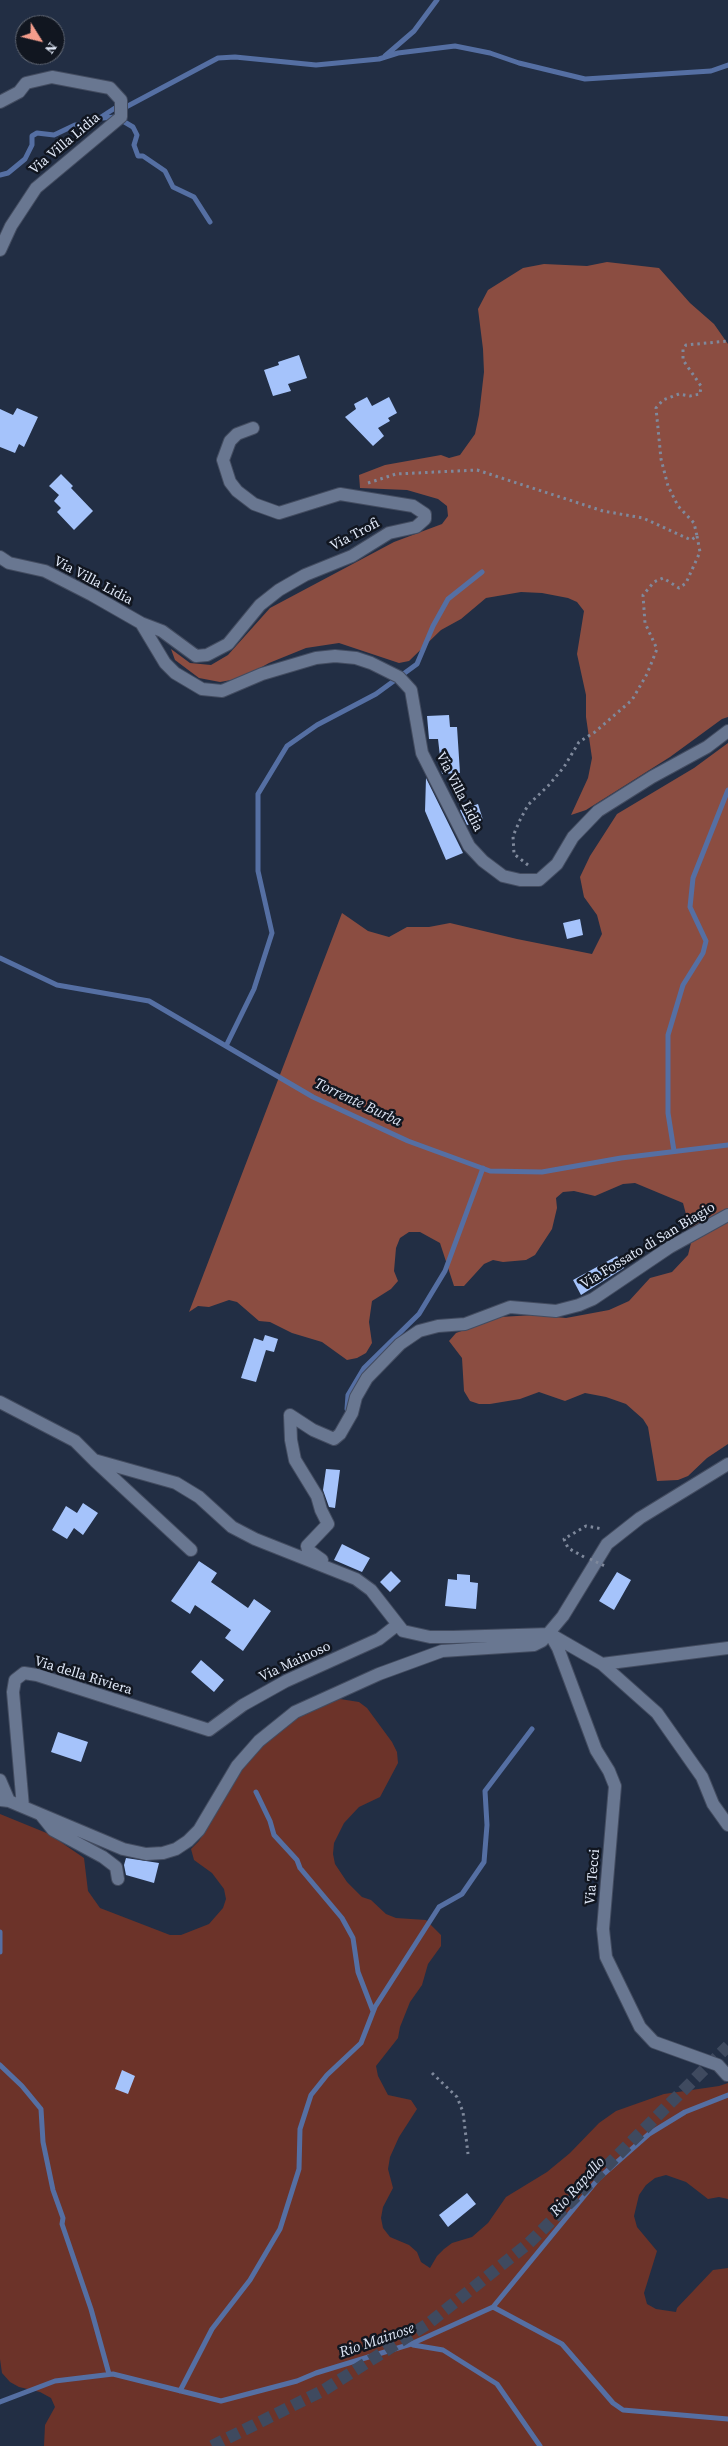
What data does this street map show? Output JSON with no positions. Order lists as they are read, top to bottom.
{
  "streets": {
    "street": [
      "Via Villa Lidia",
      "Via Trofi",
      "Via Fossato di San Biagio",
      "Via Mainoso",
      "Via della Riviera",
      "Via Tecci"
    ]
  },
  "crossings": [
    ["Via Villa Lidia", "Via Trofi"],
    ["Via Mainoso", "Via della Riviera"]
  ],
  "water": ["Torrente Burba", "Rio Rapallo", "Rio Mainose"],
  "north": "bottom right"
}
